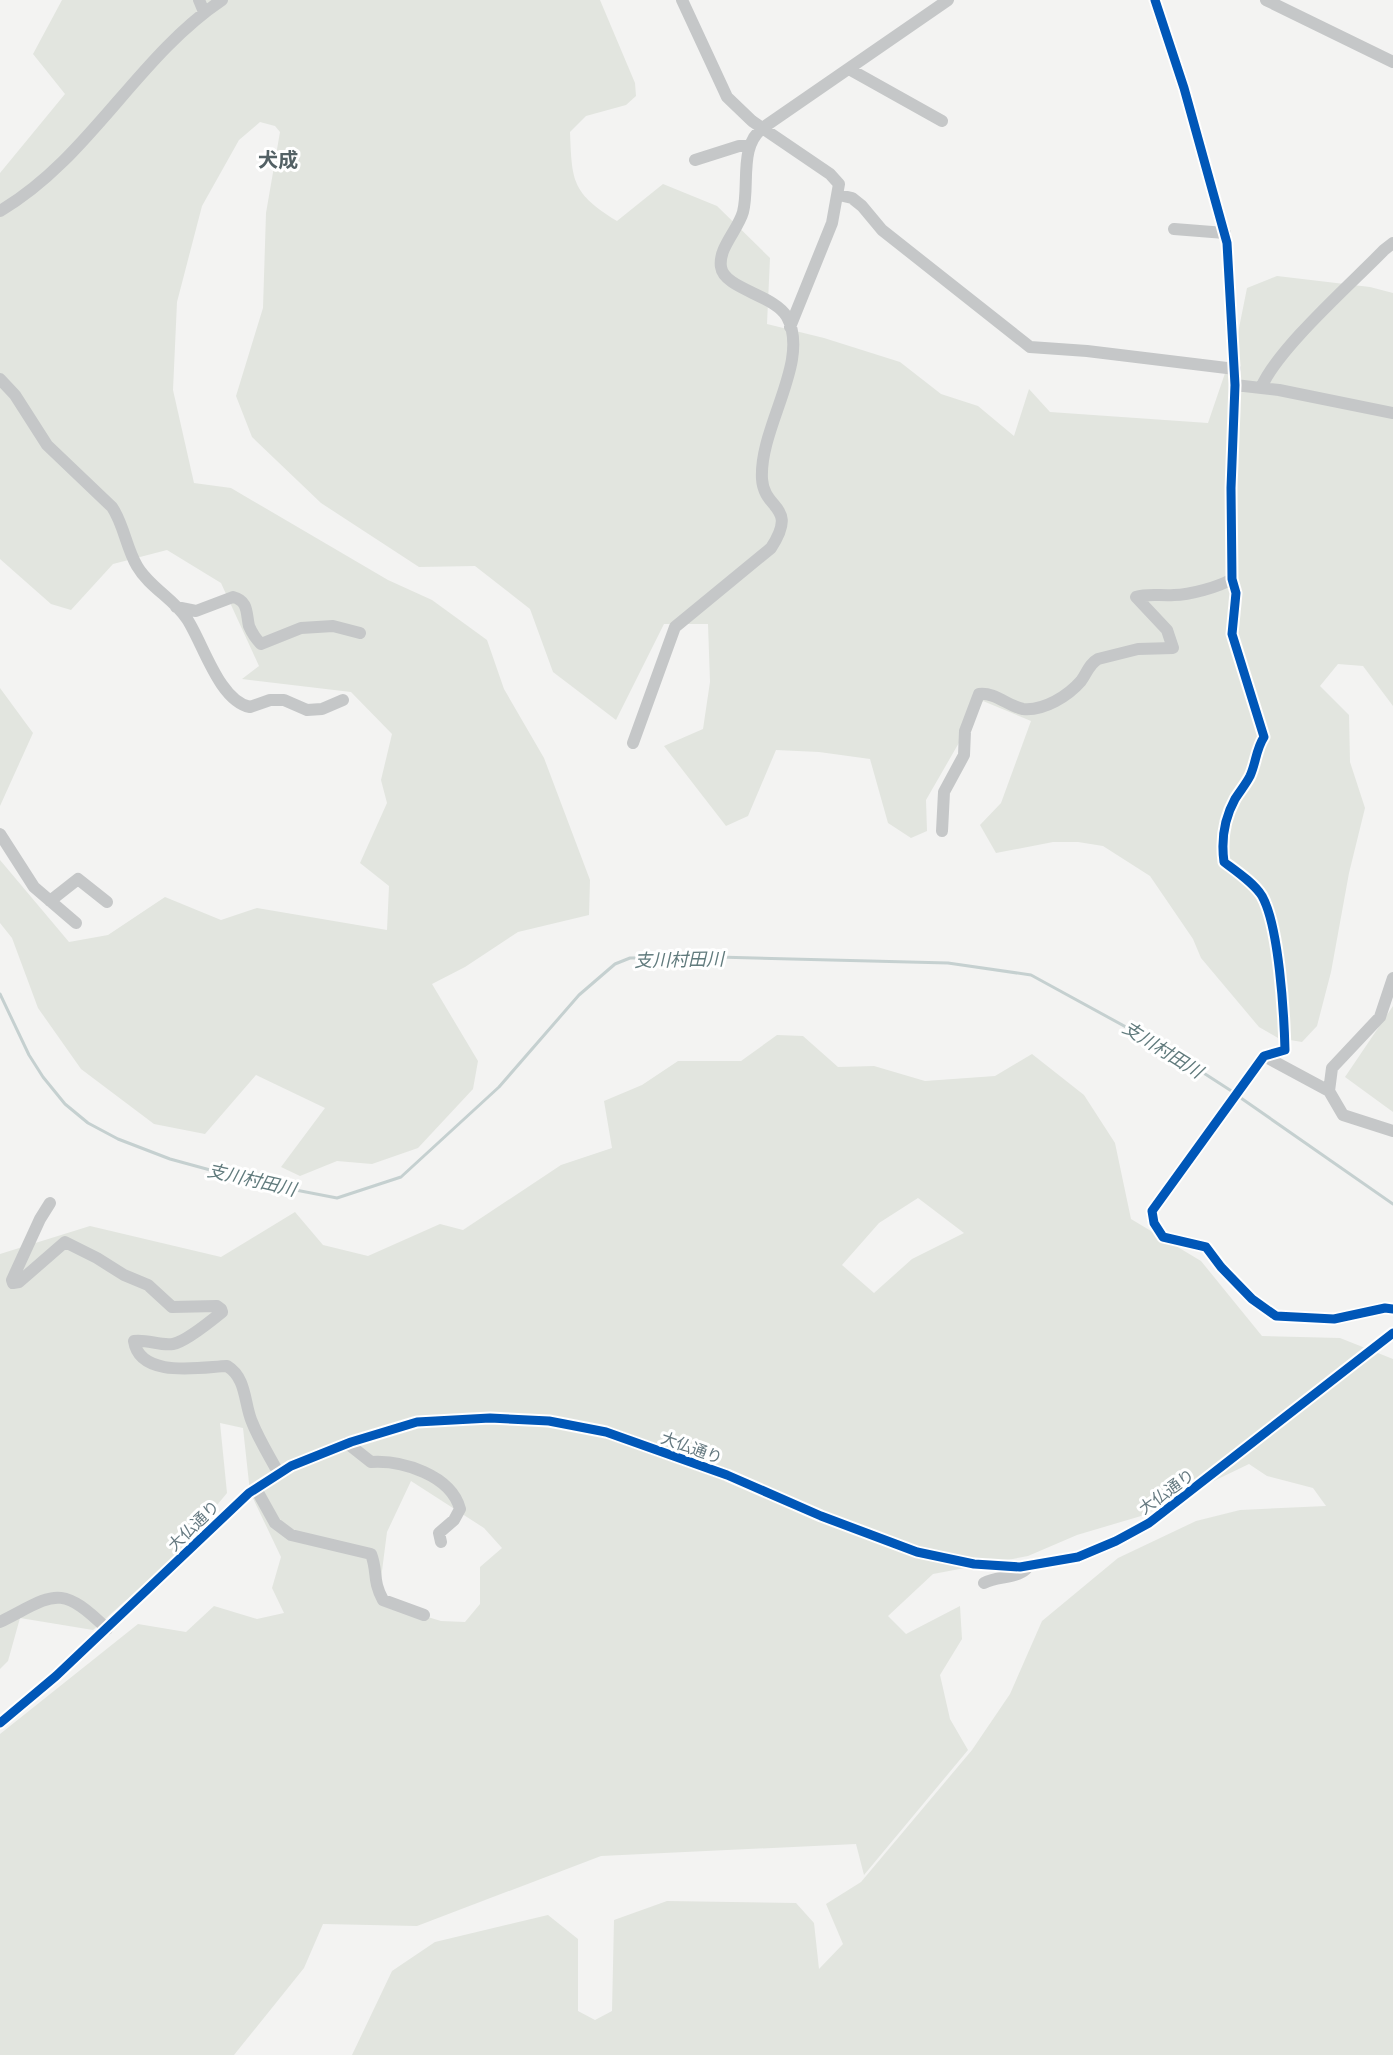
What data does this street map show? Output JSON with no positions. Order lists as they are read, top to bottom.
{
  "streets": {
    "street": ["大仏通り"]
  },
  "districts": ["犬成"],
  "water": ["支川村田川"]
}
